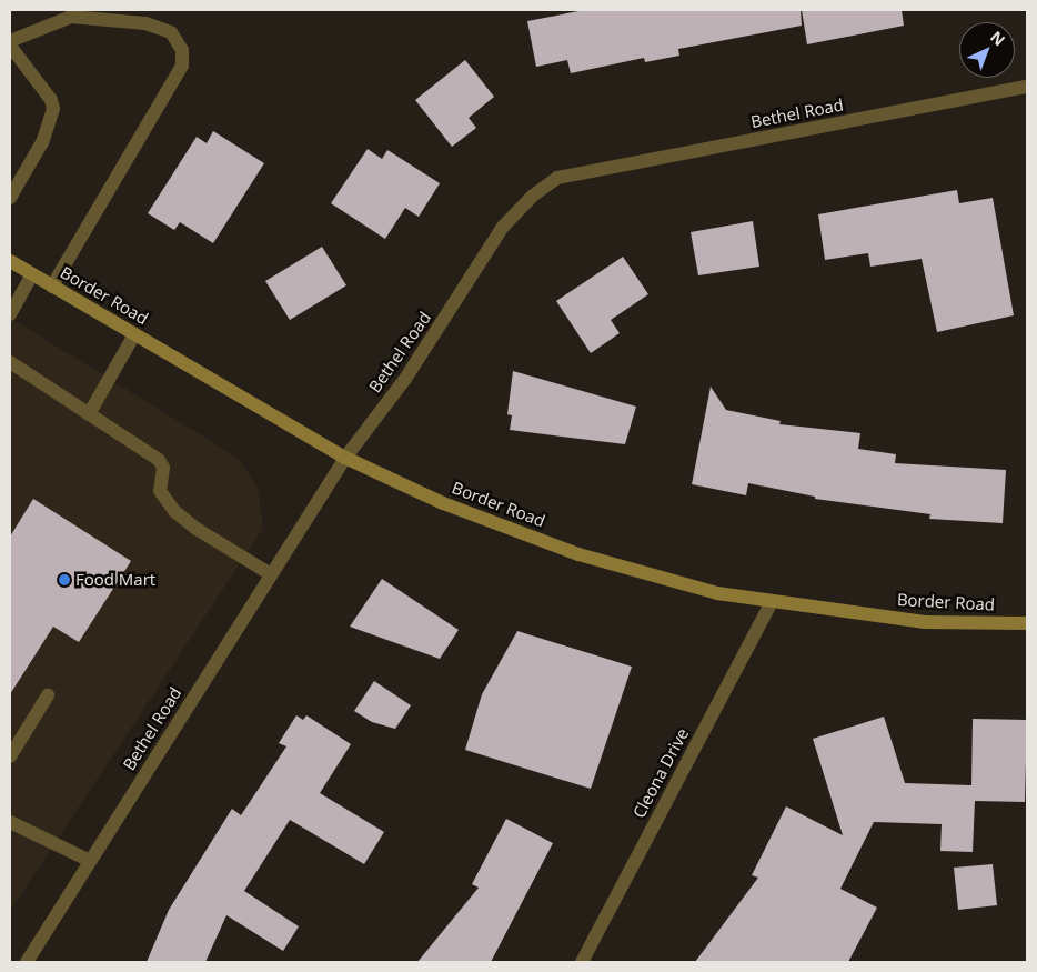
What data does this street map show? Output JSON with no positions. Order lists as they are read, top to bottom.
{
  "streets": {
    "street": ["Bethel Road", "Border Road", "Cleona Drive"]
  },
  "crossings": [
    ["Bethel Road", "Border Road"],
    ["Border Road", "Cleona Drive"]
  ],
  "places": ["Food Mart"],
  "north": "top right"
}
